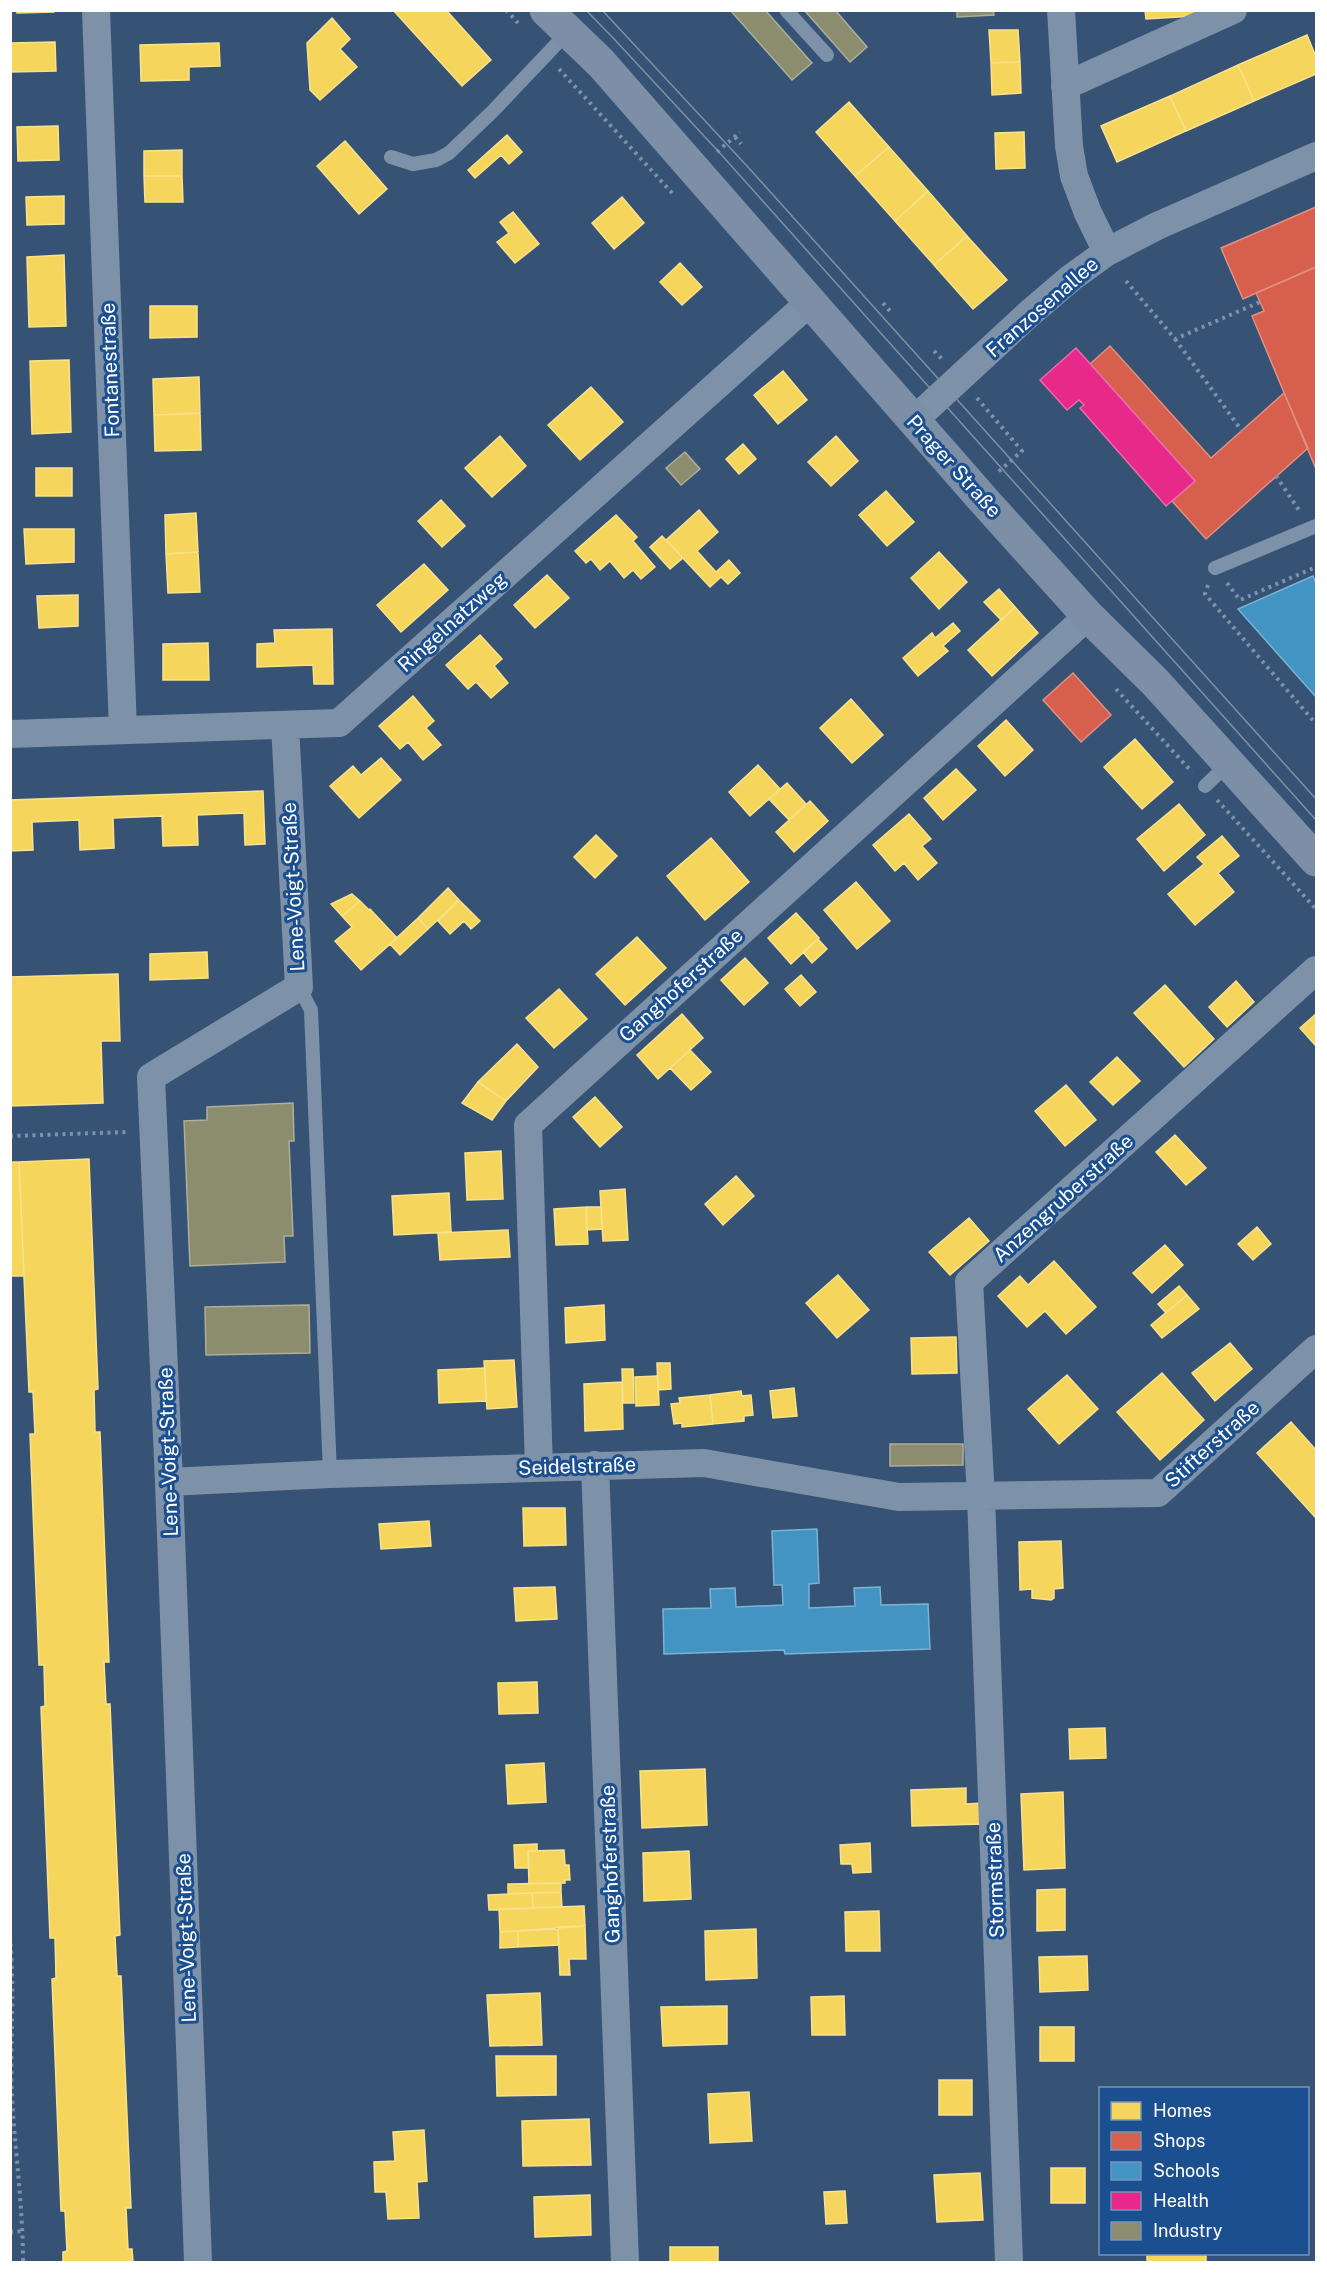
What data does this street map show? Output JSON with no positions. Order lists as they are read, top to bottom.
{
  "streets": {
    "main road": ["Prager Straße"],
    "street": [
      "Franzosenallee",
      "Fontanestraße",
      "Ringelnatzweg",
      "Lene-Voigt-Straße",
      "Ganghoferstraße",
      "Anzengruberstraße",
      "Stifterstraße",
      "Seidelstraße",
      "Stormstraße"
    ]
  },
  "crossings": [
    ["Franzosenallee", "Prager Straße"],
    ["Fontanestraße", "Ringelnatzweg"],
    ["Prager Straße", "Ringelnatzweg"],
    ["Prager Straße", "Ganghoferstraße"],
    ["Ringelnatzweg", "Lene-Voigt-Straße"],
    ["Lene-Voigt-Straße", "Seidelstraße"],
    ["Ganghoferstraße", "Seidelstraße"],
    ["Anzengruberstraße", "Stifterstraße"],
    ["Anzengruberstraße", "Seidelstraße"],
    ["Anzengruberstraße", "Stormstraße"],
    ["Stifterstraße", "Seidelstraße"],
    ["Stifterstraße", "Stormstraße"],
    ["Seidelstraße", "Stormstraße"]
  ],
  "legend": [
    "Homes",
    "Shops",
    "Schools",
    "Health",
    "Industry"
  ]
}
